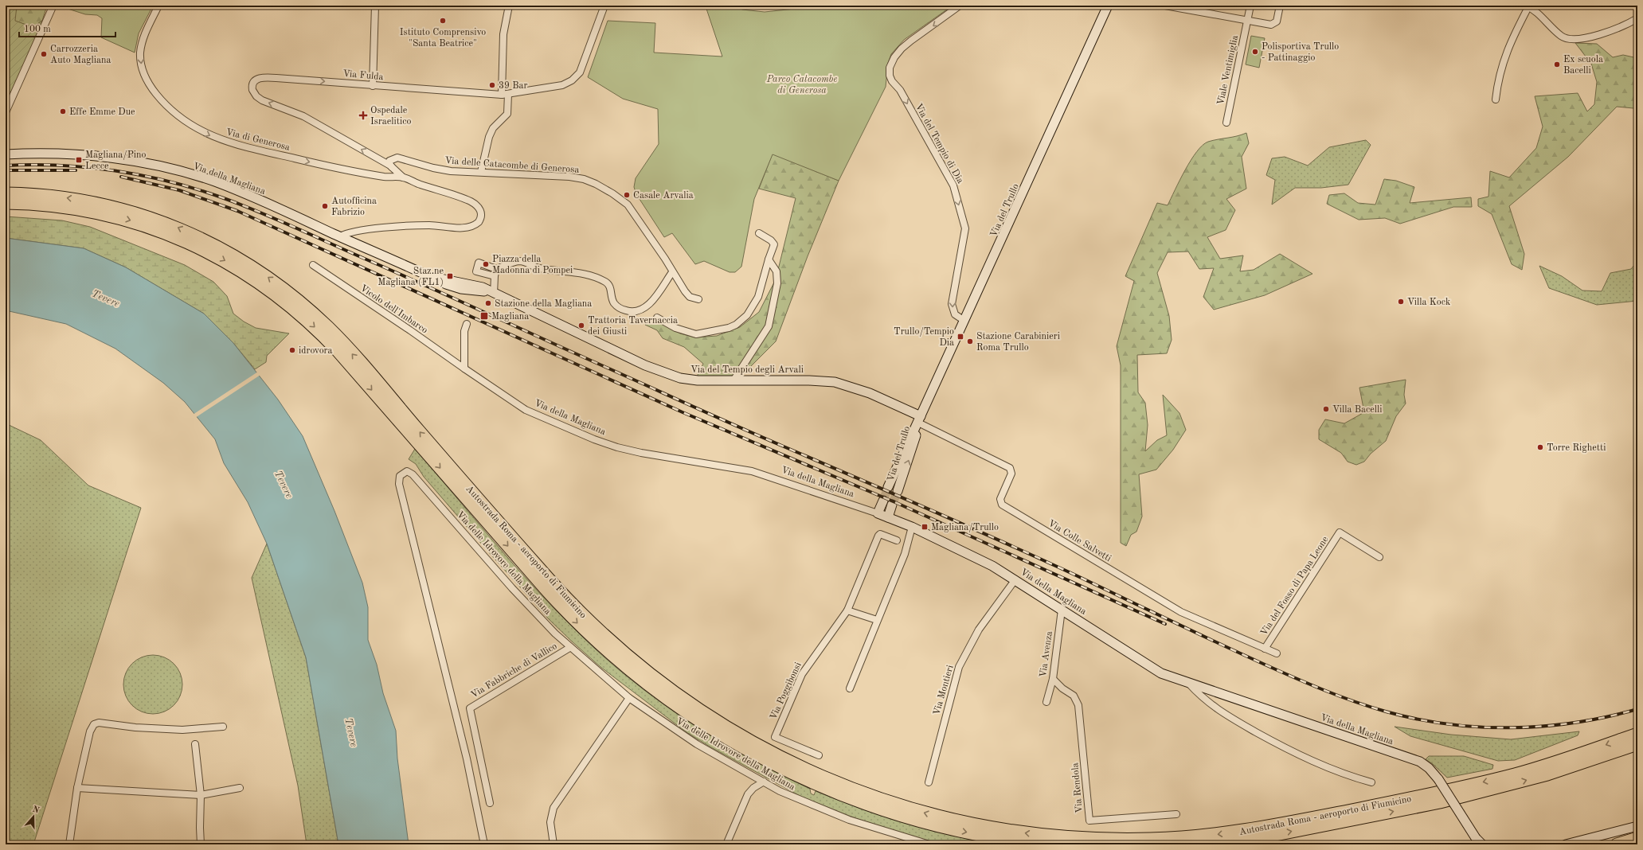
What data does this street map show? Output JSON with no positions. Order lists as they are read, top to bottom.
{
  "streets": {
    "highway": ["Autostrada Roma - aeroporto di Fiumicino"],
    "main road": ["Via della Magliana", "Via del Trullo", "Via del Tempio degli Arvali"],
    "street": [
      "Viale Ventimiglia",
      "Via Fulda",
      "Via di Generosa",
      "Via del Tempio di Dia",
      "Via delle Catacombe di Generosa",
      "Vicolo dell'Imbarco",
      "Via Colle Salvetti",
      "Via delle Idrovore della Magliana",
      "Via del Fosso di Papa Leone",
      "Via Avenza",
      "Via Fabbriche di Vallico",
      "Via Montieri",
      "Via Poggibonsi",
      "Via Rendola"
    ]
  },
  "crossings": [
    ["Via Fulda", "Via di Generosa"],
    ["Via Fulda", "Via delle Catacombe di Generosa"],
    ["Via di Generosa", "Via della Magliana"],
    ["Via del Tempio di Dia", "Via del Trullo"],
    ["Via della Magliana", "Vicolo dell'Imbarco"],
    ["Via della Magliana", "Via del Tempio degli Arvali"],
    ["Via della Magliana", "Via Avenza"],
    ["Via della Magliana", "Via Montieri"],
    ["Via del Trullo", "Via del Tempio degli Arvali"],
    ["Via del Trullo", "Via Colle Salvetti"],
    ["Via del Tempio degli Arvali", "Via Colle Salvetti"],
    ["Via Colle Salvetti", "Via del Fosso di Papa Leone"],
    ["Via delle Idrovore della Magliana", "Via Fabbriche di Vallico"],
    ["Via Avenza", "Via Rendola"]
  ],
  "one_way": ["Via di Generosa", "Via del Tempio di Dia"],
  "water": ["Tevere"],
  "parks": ["Parco Catacombe di Generosa"],
  "places": {
    "other": [
      "Istituto Comprensivo \"Santa Beatrice\"",
      "Polisportiva Trullo - Pattinaggio",
      "Carrozzeria Auto Magliana",
      "Ex scuola Bacelli",
      "39 Bar",
      "Effe Emme Due",
      "Casale Arvalia",
      "Autofficina Fabrizio",
      "Piazza della Madonna di Pompei",
      "Villa Kock",
      "Stazione della Magliana",
      "Trattoria Tavernaccia dei Giusti",
      "Stazione Carabinieri Roma Trullo",
      "idrovora",
      "Villa Bacelli",
      "Torre Righetti"
    ],
    "health": ["Ospedale Israelitico"],
    "transit": [
      "Magliana/Pino Lecce",
      "Staz.ne Magliana (FL1)",
      "Magliana",
      "Trullo/Tempio Dia",
      "Magliana/Trullo"
    ]
  },
  "scale_bar": "100 m",
  "north": "top"
}
